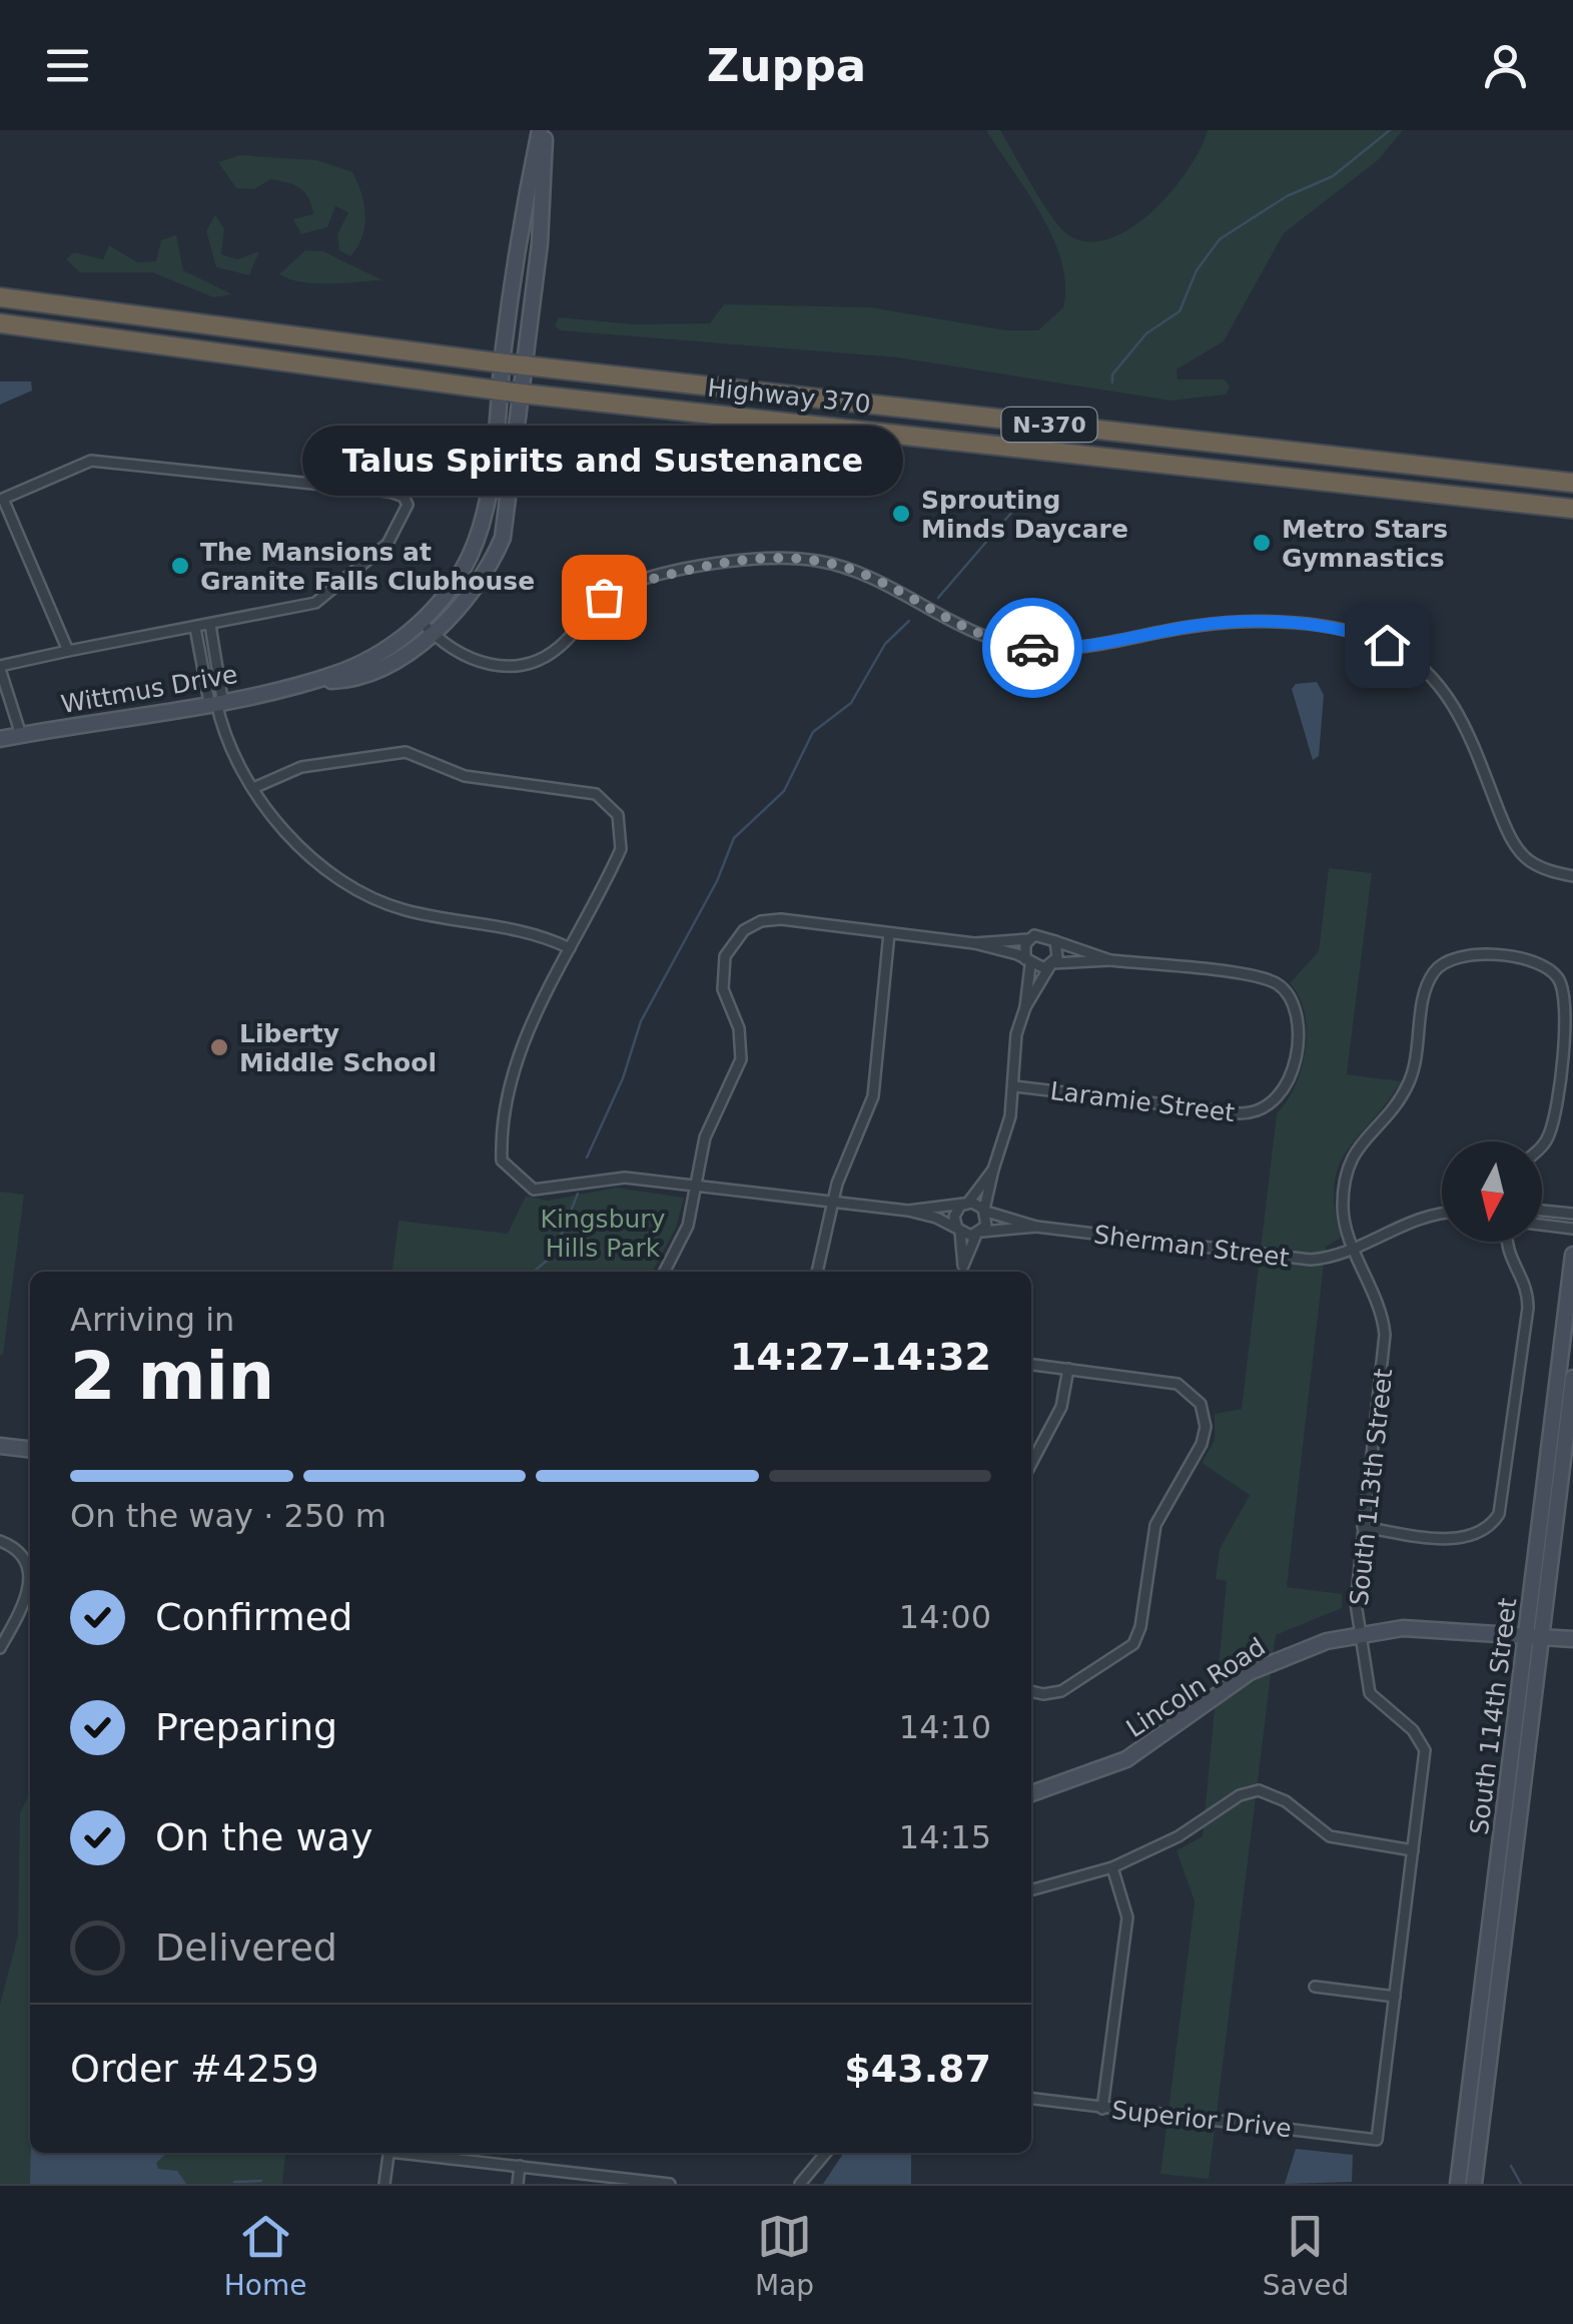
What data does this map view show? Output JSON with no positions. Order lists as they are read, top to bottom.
{
  "streets": {
    "highway": ["Highway 370", "N-370"],
    "street": [
      "Wittmus Drive",
      "Laramie Street",
      "Sherman Street",
      "South 113th Street",
      "Lincoln Road",
      "South 114th Street",
      "Superior Drive"
    ]
  },
  "crossings": [
    ["Highway 370", "Wittmus Drive"],
    ["Sherman Street", "South 113th Street"],
    ["South 113th Street", "Lincoln Road"],
    ["South 113th Street", "Superior Drive"],
    ["Lincoln Road", "South 114th Street"]
  ],
  "parks": ["Kingsbury Hills Park"],
  "places": [
    "Sprouting Minds Daycare",
    "Metro Stars Gymnastics",
    "The Mansions at Granite Falls Clubhouse",
    "Talus Spirits and Sustenance",
    "Liberty Middle School"
  ],
  "north": "bottom",
  "page": {
    "header": "Zuppa",
    "bubble": "Talus Spirits and Sustenance",
    "heading": ["2 min", "Arriving in", "14:27–14:32"],
    "panel": ["Order #4259", "$43.87"],
    "bar": "On the way · 250 m",
    "list": [
      ["Confirmed", "14:00"],
      ["Preparing", "14:10"],
      ["On the way", "14:15"],
      "Delivered"
    ],
    "tabs": ["Home", "Map", "Saved"]
  }
}
